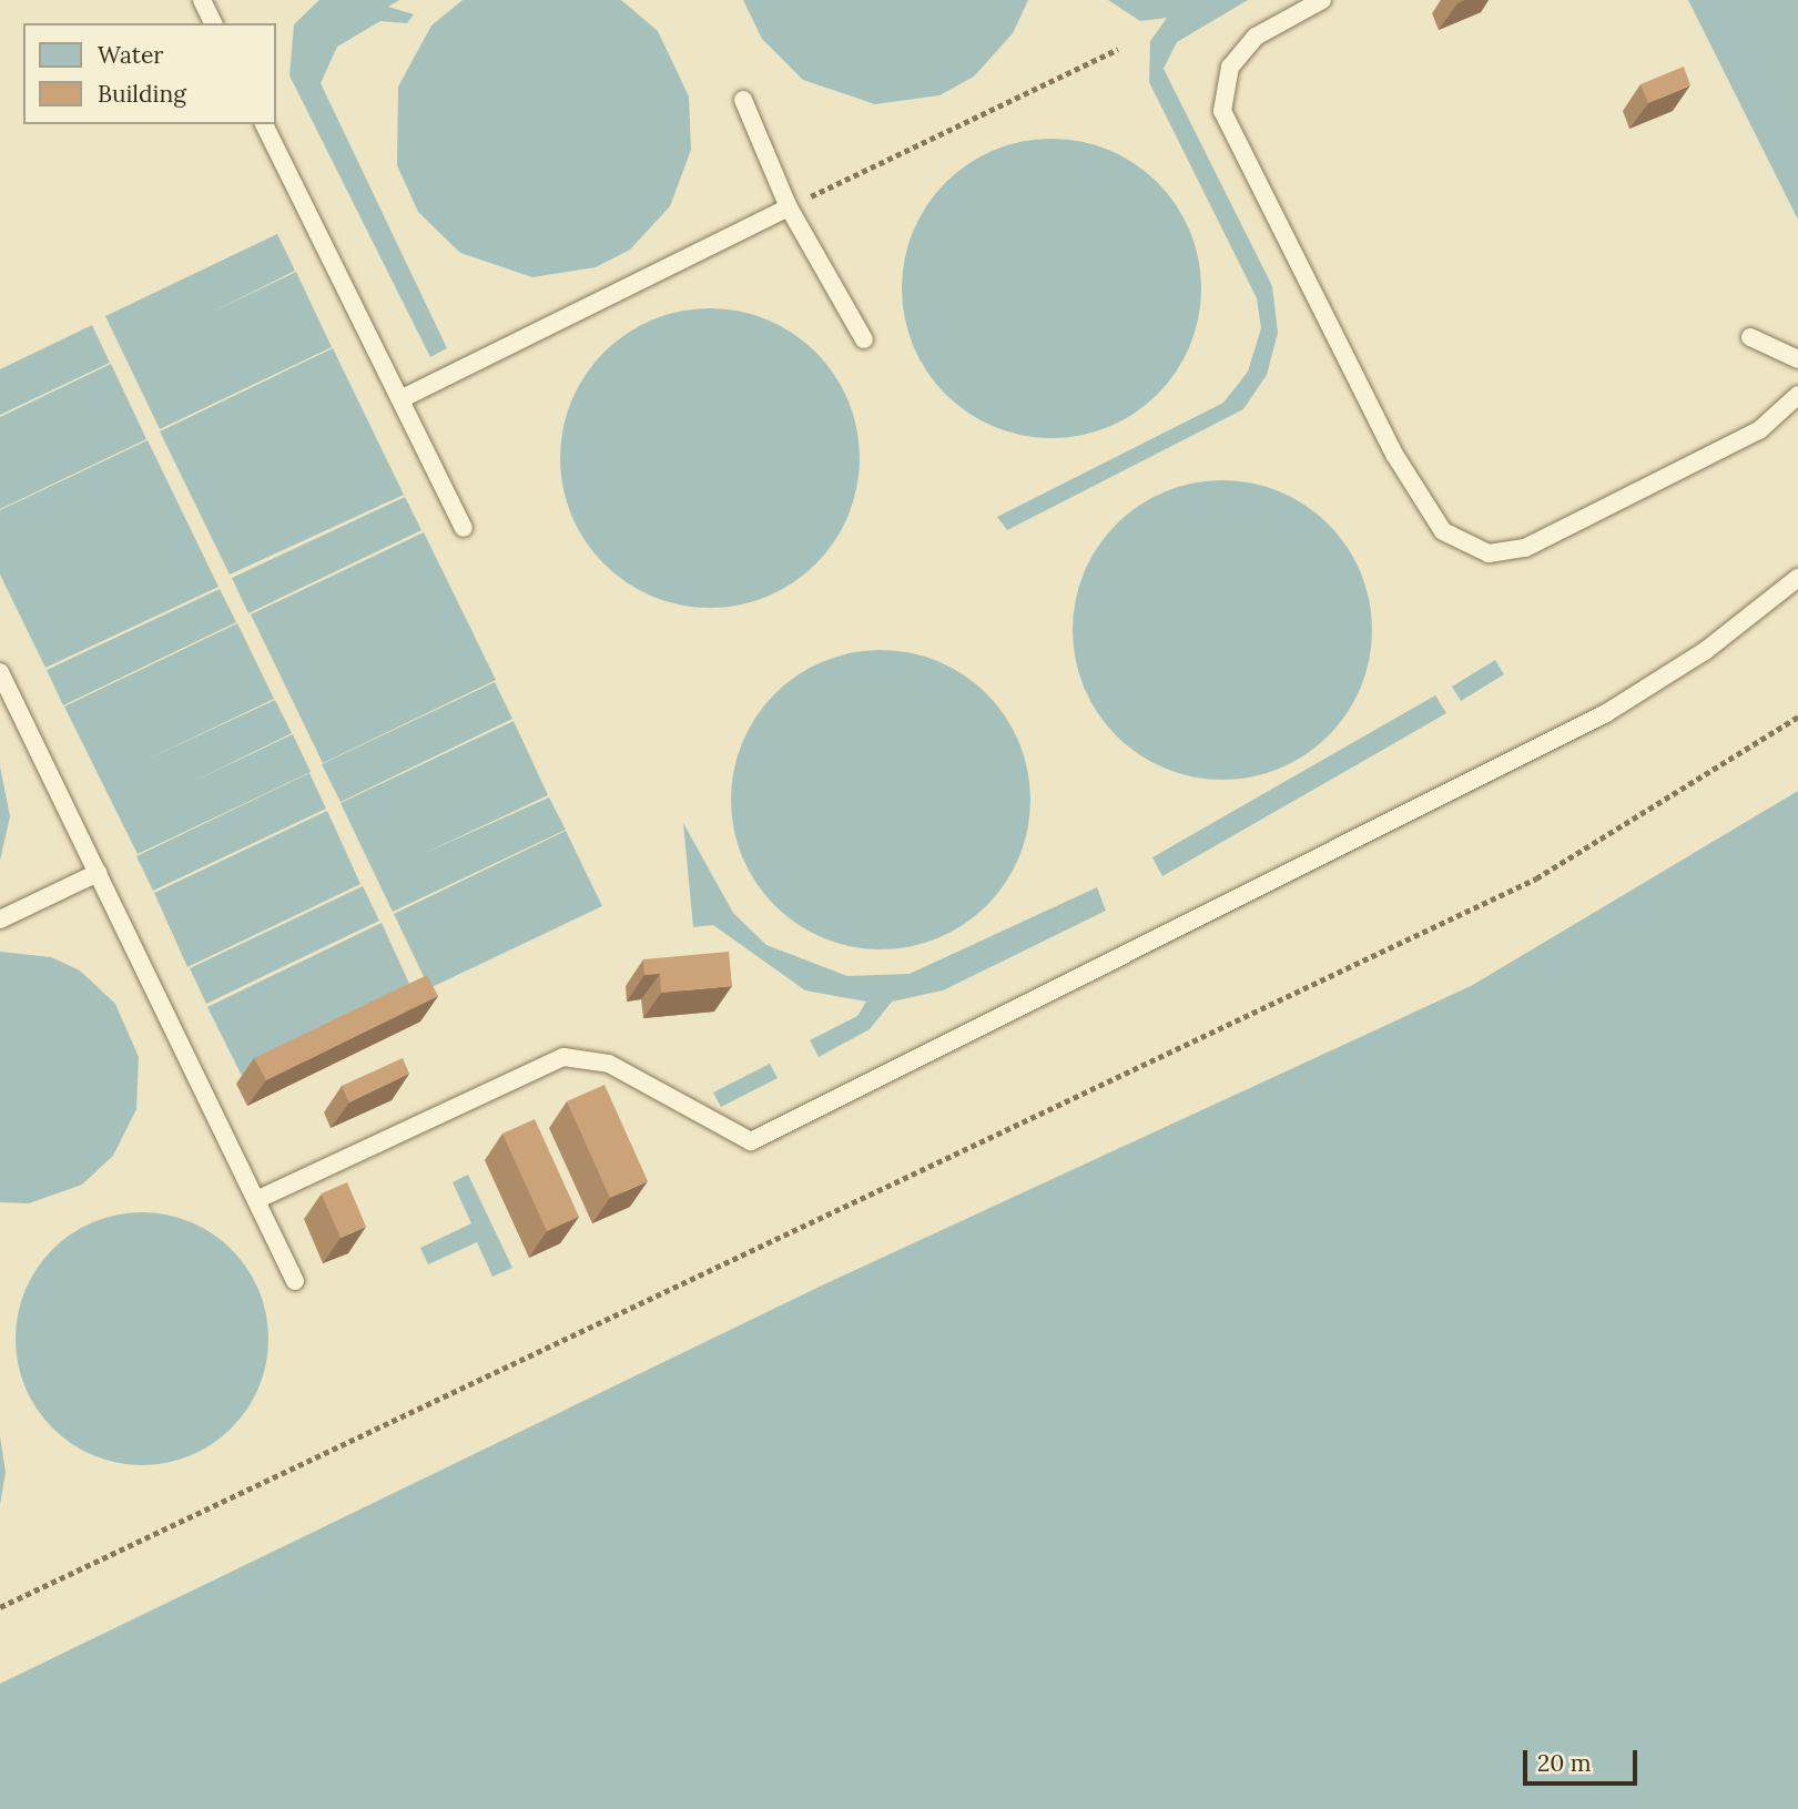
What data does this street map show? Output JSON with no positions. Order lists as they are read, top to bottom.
{
  "legend": ["Water", "Building"],
  "scale_bar": "20 m"
}
